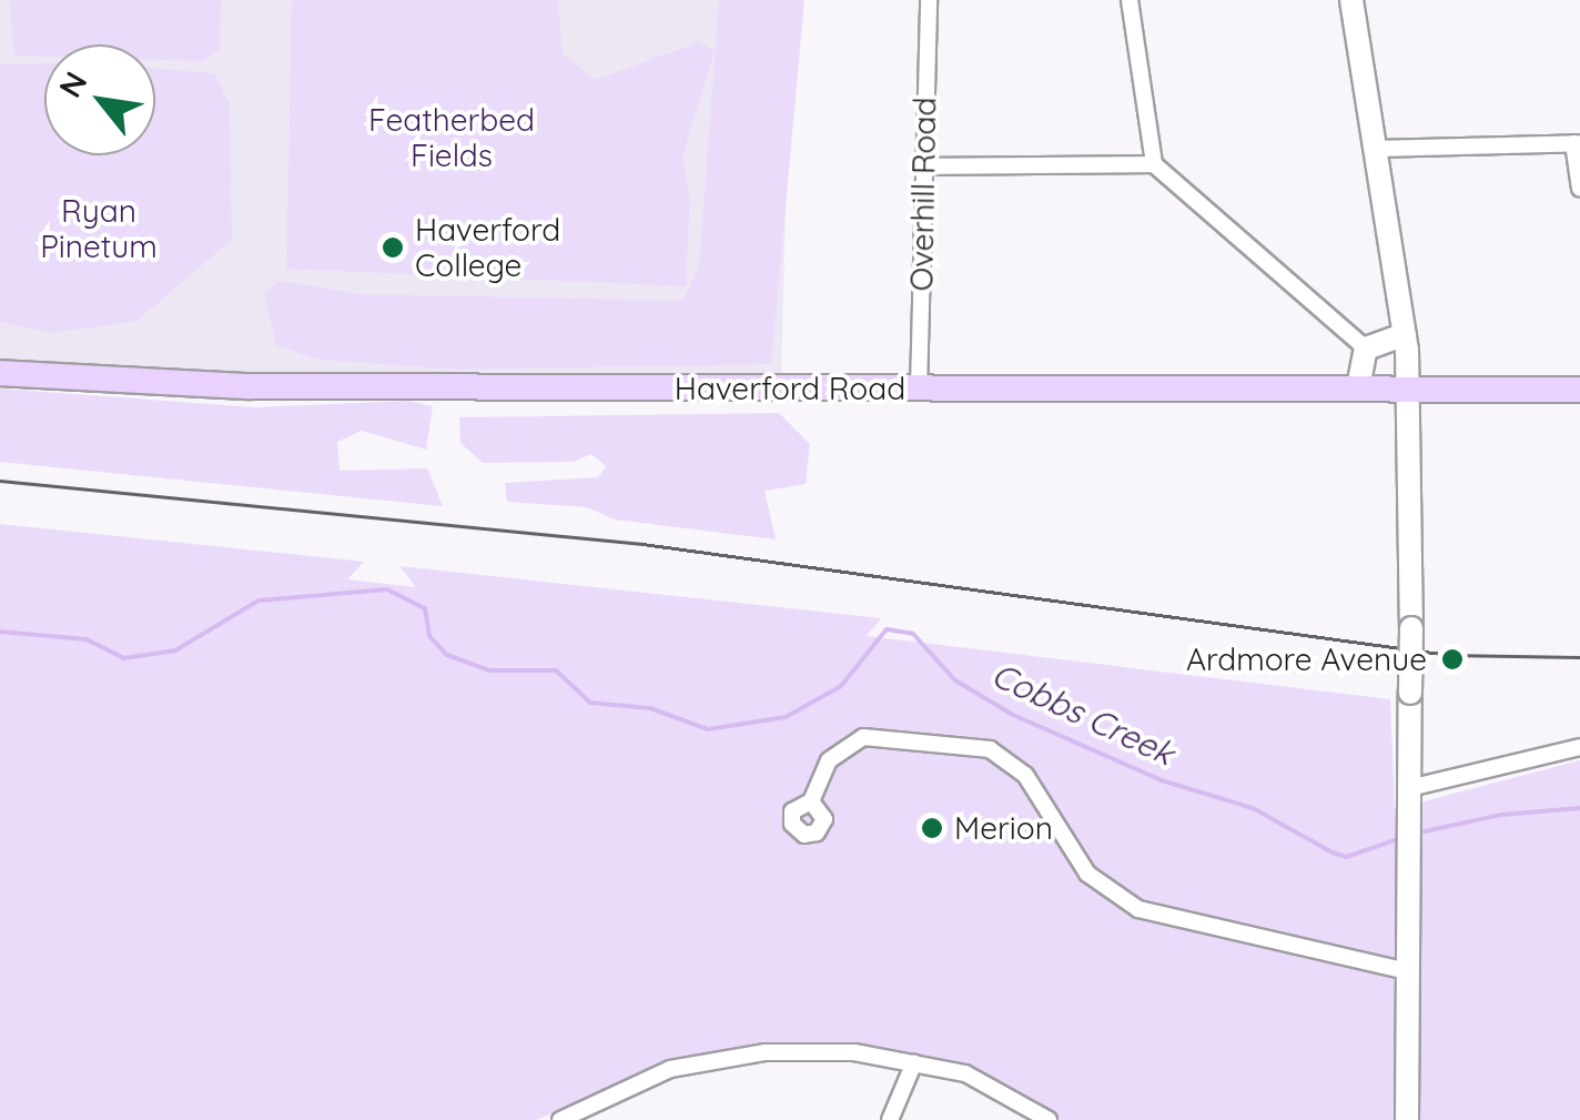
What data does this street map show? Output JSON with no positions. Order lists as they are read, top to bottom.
{
  "streets": {
    "main road": ["Haverford Road"],
    "street": ["Overhill Road"]
  },
  "crossings": [
    ["Overhill Road", "Haverford Road"]
  ],
  "water": ["Cobbs Creek"],
  "parks": ["Featherbed Fields", "Ryan Pinetum"],
  "places": ["Haverford College", "Ardmore Avenue", "Merion"],
  "north": "top left"
}
